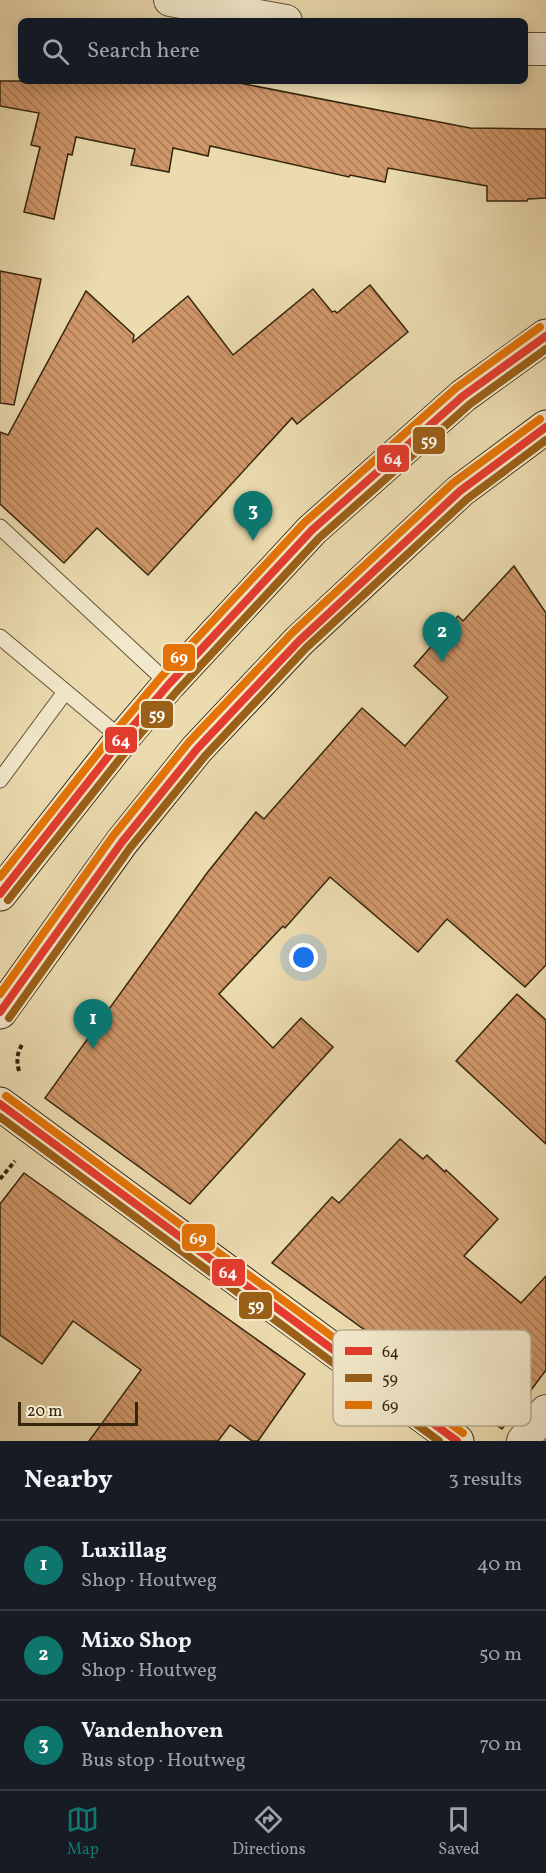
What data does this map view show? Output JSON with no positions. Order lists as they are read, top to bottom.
{
  "lines": ["transit line 69", "transit line 64", "transit line 59"],
  "legend": ["64", "59", "69"],
  "scale_bar": "20 m",
  "page": {
    "search": "Search here",
    "pins": ["3", "2", "1"],
    "scale": "20 m",
    "heading": ["Nearby", "3 results"],
    "list": [
      {
        "mark": "1",
        "name": "Luxillag",
        "note": "Shop · Houtweg",
        "value": "40 m"
      },
      {
        "mark": "2",
        "name": "Mixo Shop",
        "note": "Shop · Houtweg",
        "value": "50 m"
      },
      {
        "mark": "3",
        "name": "Vandenhoven",
        "note": "Bus stop · Houtweg",
        "value": "70 m"
      }
    ],
    "nav": ["Map", "Directions", "Saved"]
  }
}
